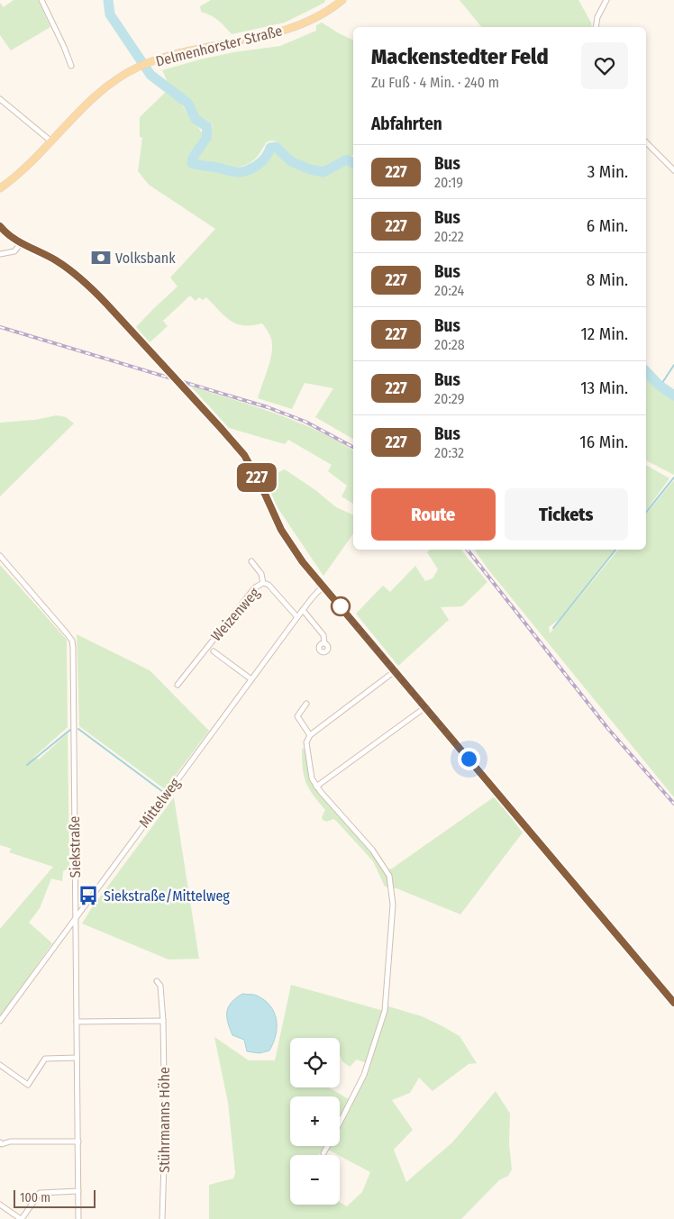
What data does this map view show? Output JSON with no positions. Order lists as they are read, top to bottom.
{
  "streets": {
    "main road": ["Delmenhorster Straße"],
    "street": [
      "Weizenweg",
      "Mittelweg",
      "Siekstraße",
      "Stührmanns Höhe"
    ]
  },
  "crossings": [
    ["Weizenweg", "Mittelweg"],
    ["Mittelweg", "Siekstraße"]
  ],
  "places": {
    "bank": ["Volksbank"],
    "bus stop": ["Siekstraße/Mittelweg"]
  },
  "lines": ["bus line 227"],
  "scale_bar": "100 m",
  "page": {
    "on_map": "227",
    "heading": [
      ["Mackenstedter Feld", "Zu Fuß · 4 Min. · 240 m"],
      "Abfahrten"
    ],
    "list": [
      {
        "mark": "227",
        "name": "Bus",
        "note": "20:19",
        "value": "3 Min."
      },
      {
        "mark": "227",
        "name": "Bus",
        "note": "20:22",
        "value": "6 Min."
      },
      {
        "mark": "227",
        "name": "Bus",
        "note": "20:24",
        "value": "8 Min."
      },
      {
        "mark": "227",
        "name": "Bus",
        "note": "20:28",
        "value": "12 Min."
      },
      {
        "mark": "227",
        "name": "Bus",
        "note": "20:29",
        "value": "13 Min."
      },
      {
        "mark": "227",
        "name": "Bus",
        "note": "20:32",
        "value": "16 Min."
      }
    ],
    "buttons": ["Route", "Tickets"],
    "map_buttons": ["+", "−"],
    "scale": "100 m"
  }
}
